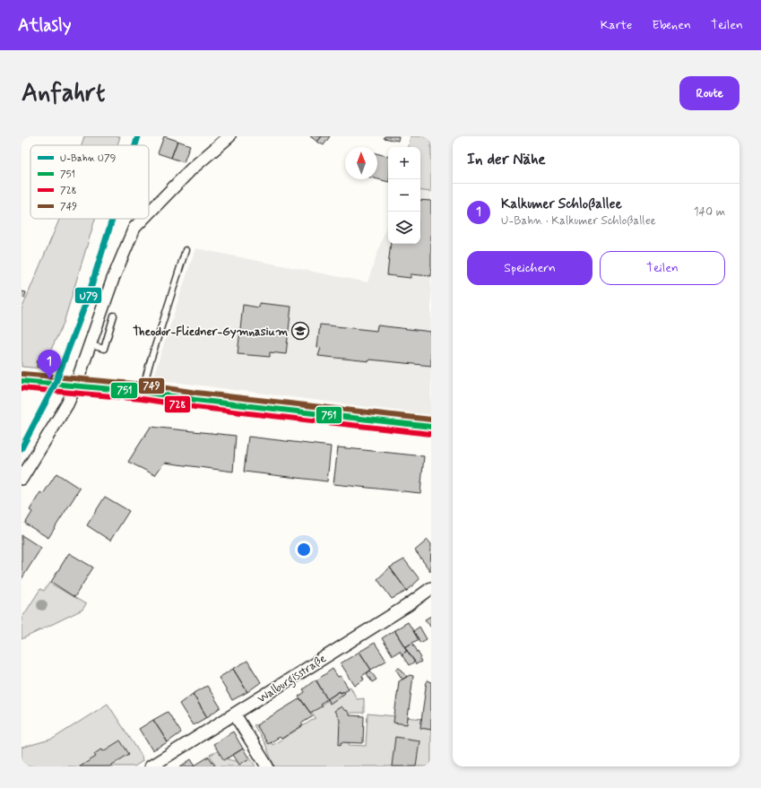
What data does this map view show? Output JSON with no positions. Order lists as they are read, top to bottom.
{
  "streets": {
    "street": ["Walburgisstraße"]
  },
  "places": {
    "school or university": ["Theodor-Fliedner-Gymnasium"]
  },
  "lines": [
    "metro line U79",
    "transit line 749",
    "transit line 751",
    "transit line 728"
  ],
  "legend": [
    "U-Bahn U79",
    "751",
    "728",
    "749"
  ],
  "north": "top",
  "page": {
    "header": "Atlasly",
    "nav": ["Karte", "Ebenen", "Teilen"],
    "buttons": [
      "Route",
      ["Speichern", "Teilen"]
    ],
    "title": "Anfahrt",
    "heading": "In der Nähe",
    "map_buttons": ["+", "−"],
    "list": [
      {
        "mark": "1",
        "name": "Kalkumer Schloßallee",
        "note": "U-Bahn · Kalkumer Schloßallee",
        "value": "140 m"
      }
    ],
    "pins": "1"
  }
}
